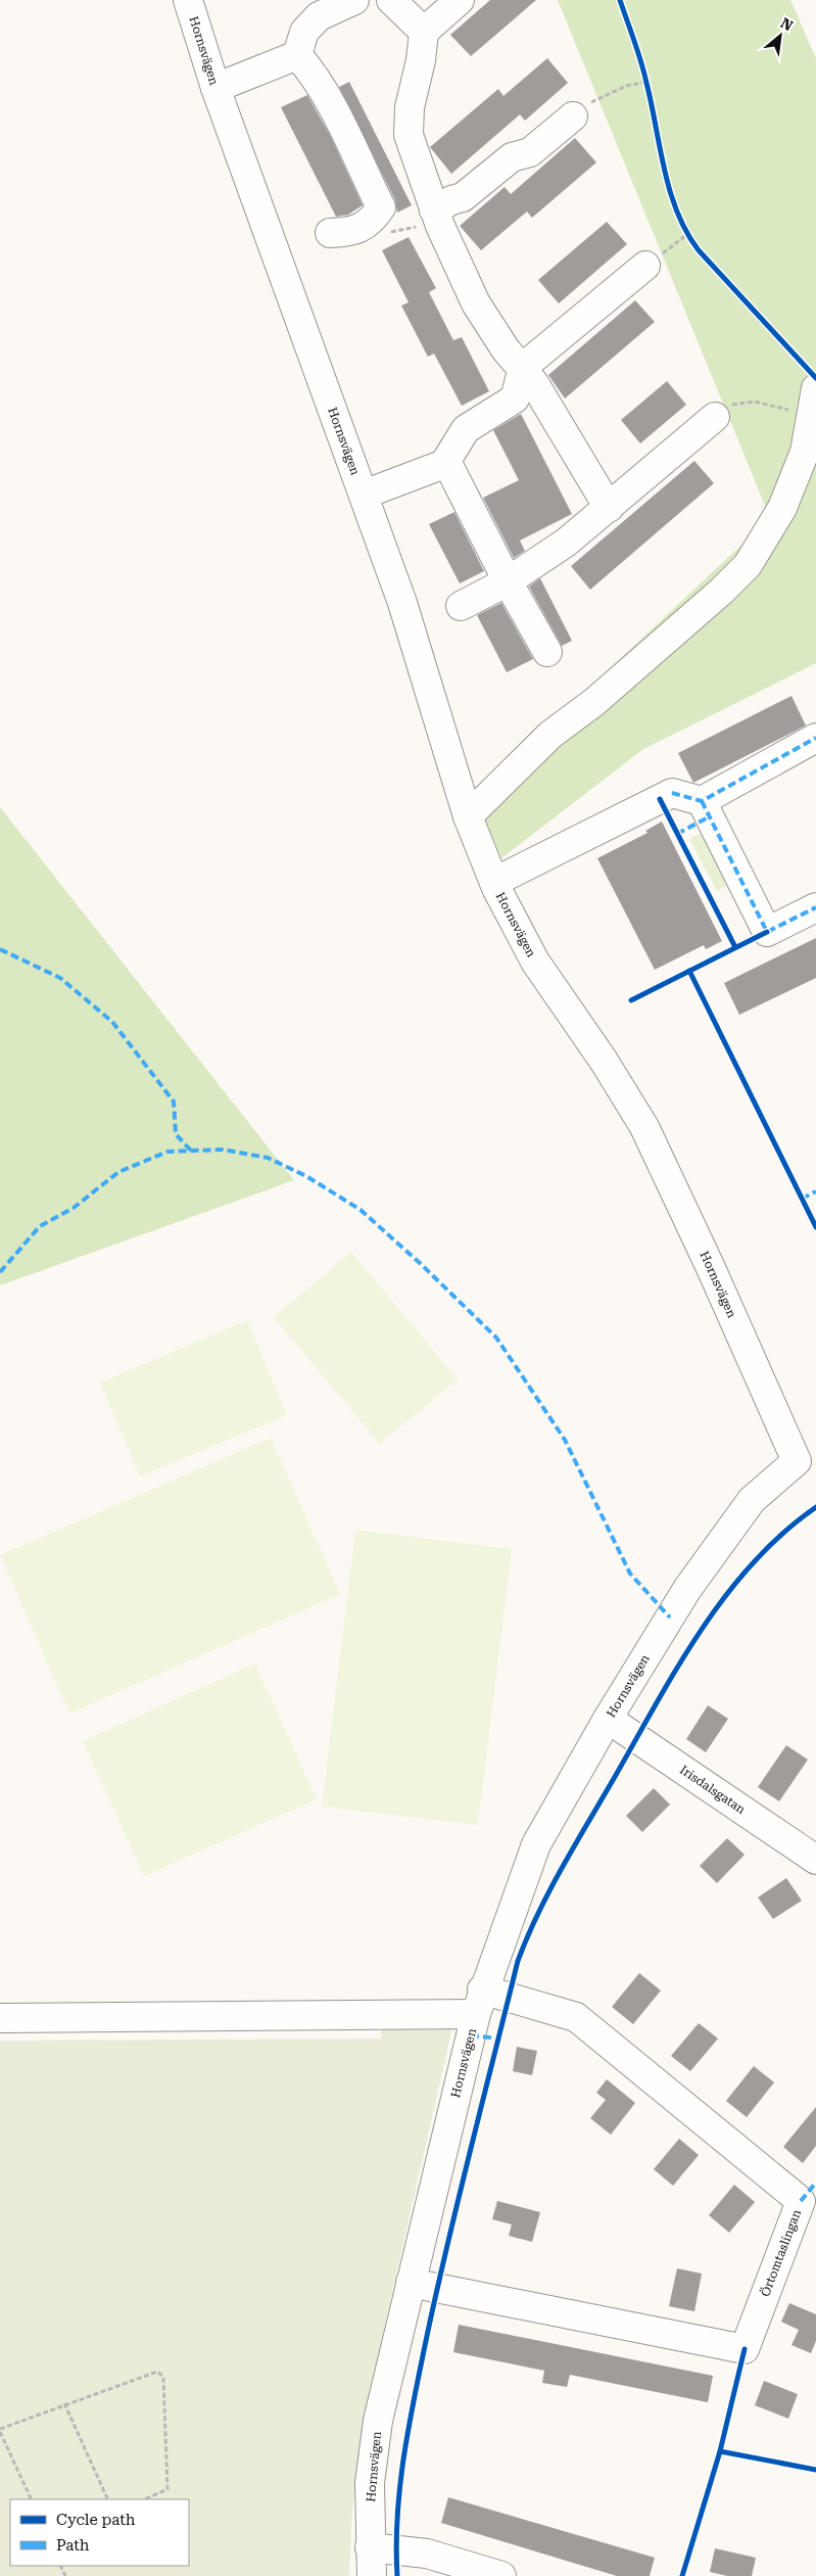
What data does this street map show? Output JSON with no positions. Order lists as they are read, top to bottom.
{
  "streets": {
    "street": ["Hornsvägen", "Irisdalsgatan", "Örtomtaslingan"]
  },
  "crossings": [
    ["Hornsvägen", "Irisdalsgatan"],
    ["Hornsvägen", "Örtomtaslingan"]
  ],
  "legend": ["Cycle path", "Path"],
  "north": "top right"
}
